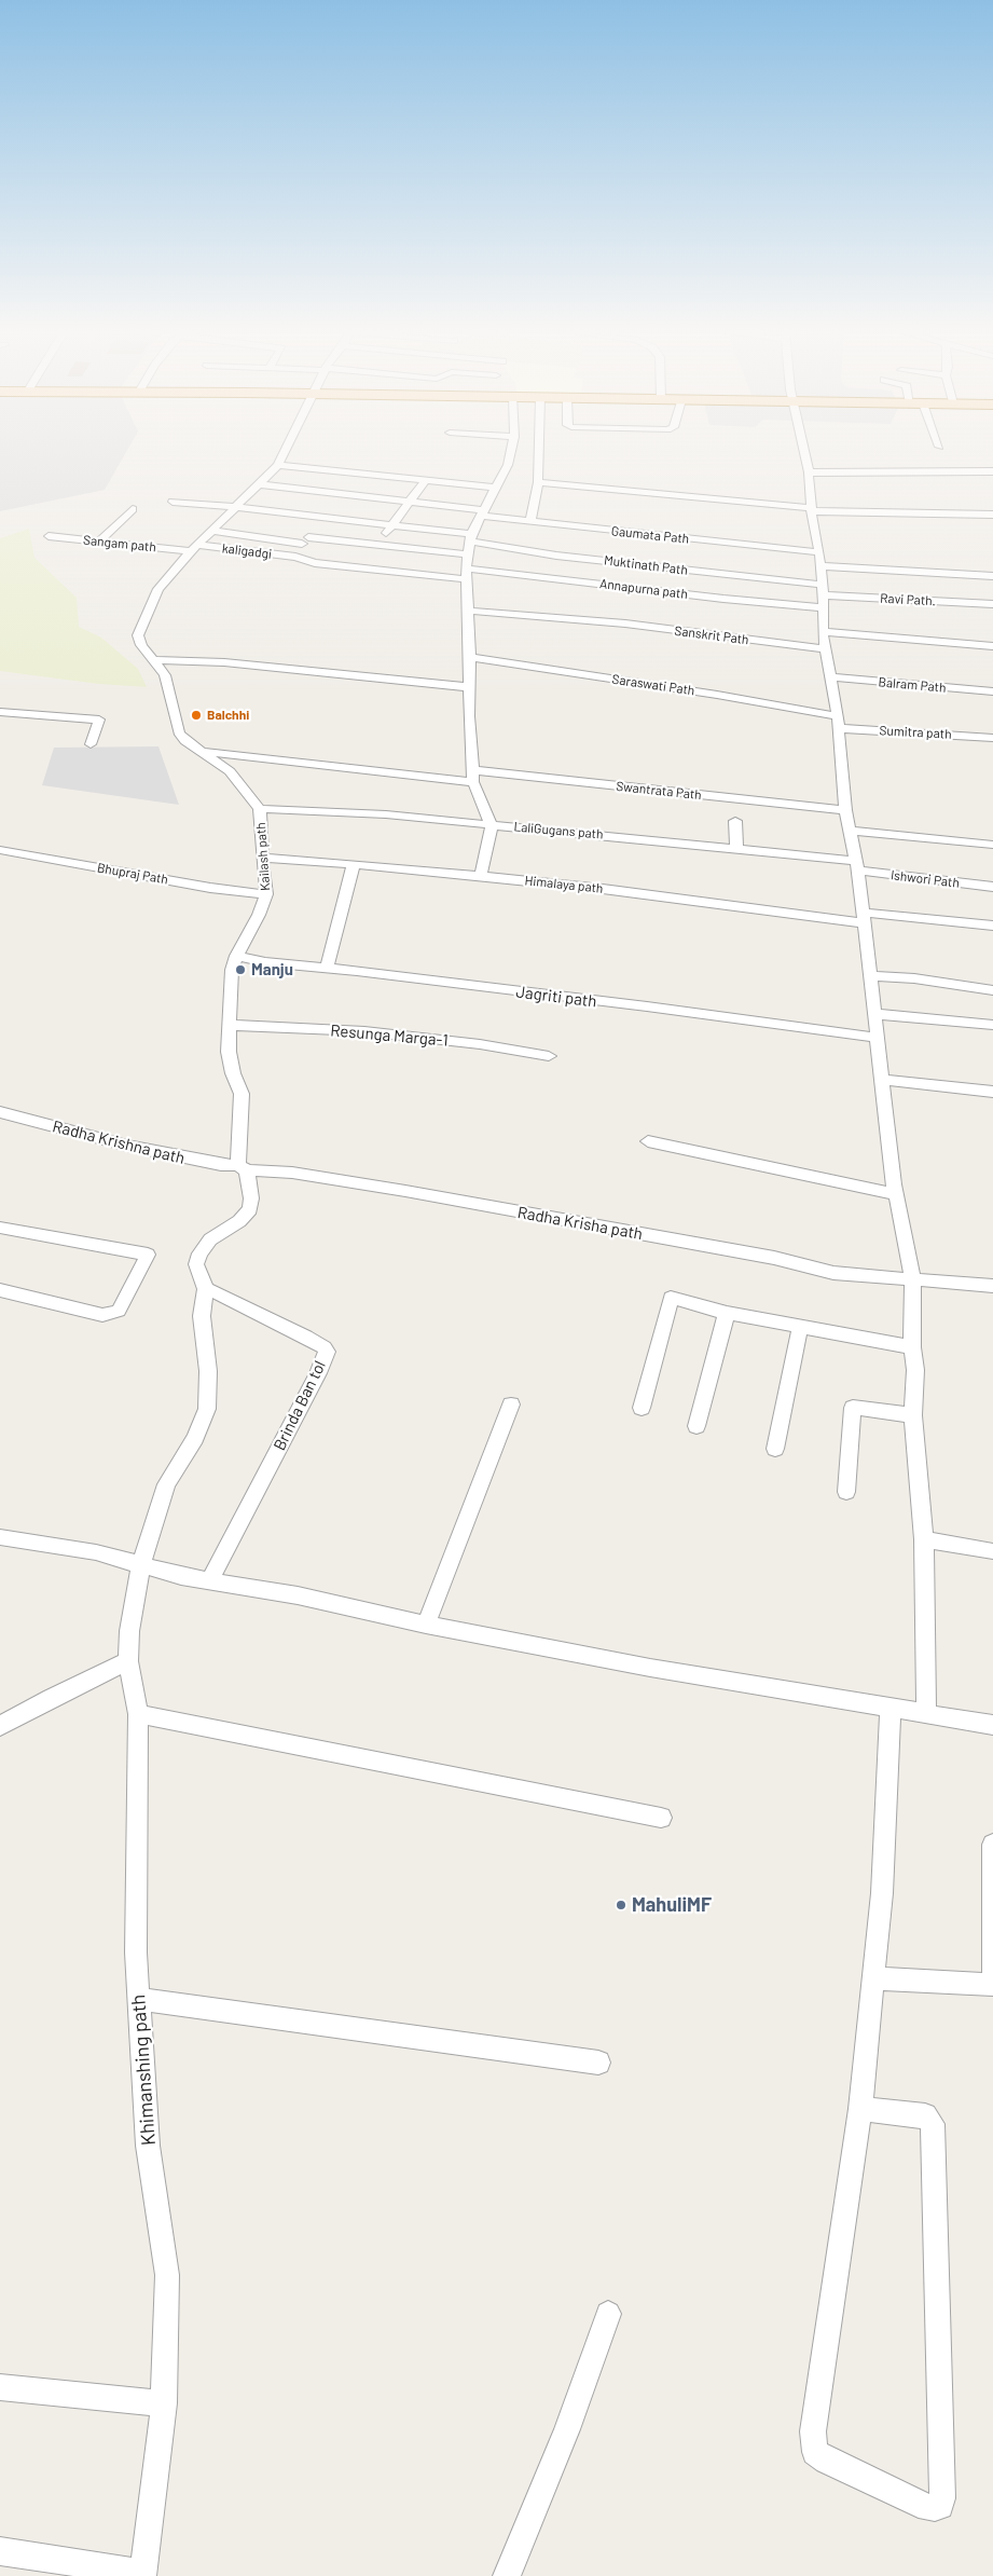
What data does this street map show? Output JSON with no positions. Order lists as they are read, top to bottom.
{
  "streets": {
    "street": [
      "Gaumata Path",
      "Sangam path",
      "kaligadgi",
      "Muktinath Path",
      "Annapurna path",
      "Ravi Path.",
      "Sanskrit Path",
      "Saraswati Path",
      "Balram Path",
      "Sumitra path",
      "Swantrata Path",
      "LaliGugans path",
      "Kailash path",
      "Bhupraj Path",
      "Ishwori Path",
      "Himalaya path",
      "Jagriti path",
      "Resunga Marga-1",
      "Radha Krishna path",
      "Radha Krisha path",
      "Brinda Ban tol",
      "Khimanshing path"
    ]
  },
  "crossings": [
    ["Gaumata Path", "Muktinath Path"],
    ["Sangam path", "kaligadgi"],
    ["Sangam path", "Kailash path"],
    ["kaligadgi", "Annapurna path"],
    ["kaligadgi", "Kailash path"],
    ["Muktinath Path", "Annapurna path"],
    ["Muktinath Path", "Ravi Path."],
    ["Annapurna path", "Ravi Path."],
    ["Saraswati Path", "Sumitra path"],
    ["Swantrata Path", "Kailash path"],
    ["LaliGugans path", "Kailash path"],
    ["LaliGugans path", "Ishwori Path"],
    ["Kailash path", "Bhupraj Path"],
    ["Kailash path", "Himalaya path"],
    ["Kailash path", "Jagriti path"],
    ["Kailash path", "Resunga Marga-1"],
    ["Kailash path", "Radha Krishna path"],
    ["Kailash path", "Radha Krisha path"],
    ["Kailash path", "Brinda Ban tol"],
    ["Kailash path", "Khimanshing path"],
    ["Radha Krishna path", "Radha Krisha path"],
    ["Brinda Ban tol", "Khimanshing path"]
  ],
  "places": ["Balchhi", "Manju", "MahuliMF"]
}
